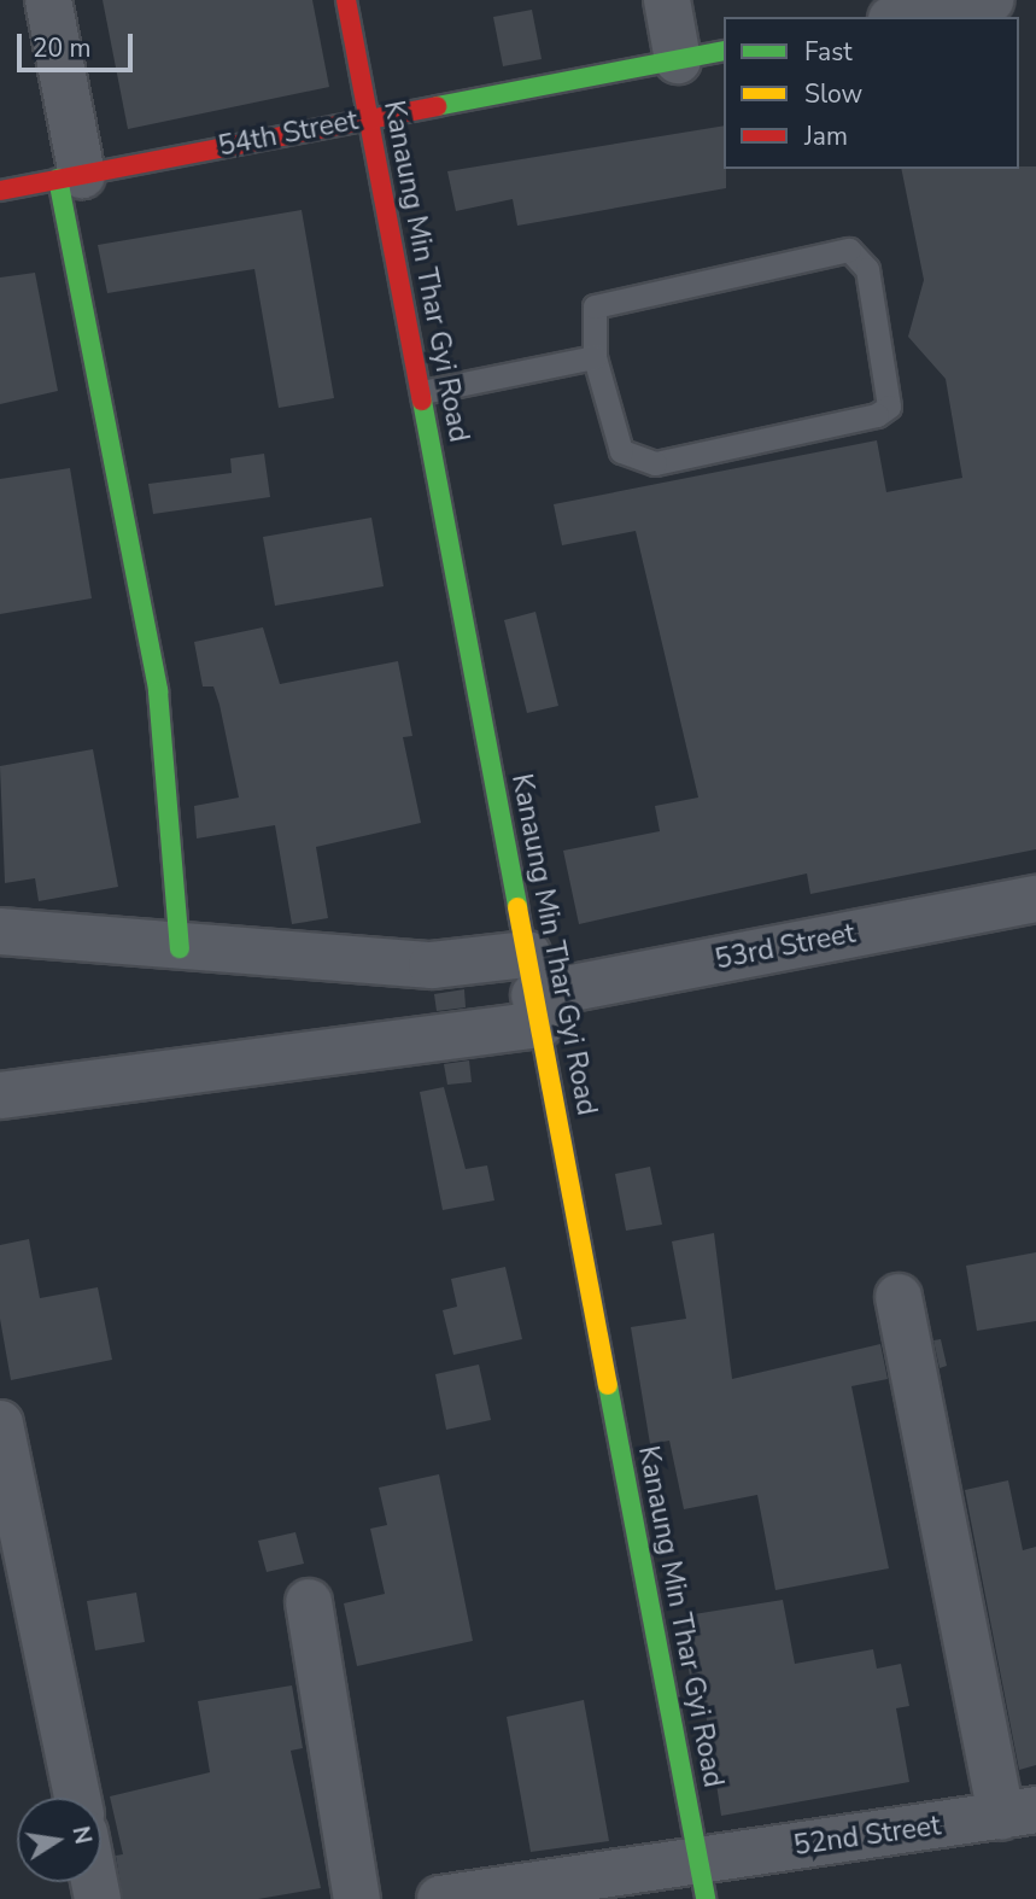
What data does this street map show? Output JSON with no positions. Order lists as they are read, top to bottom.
{
  "streets": {
    "street": [
      "54th Street",
      "Kanaung Min Thar Gyi Road",
      "53rd Street",
      "52nd Street"
    ]
  },
  "crossings": [
    ["54th Street", "Kanaung Min Thar Gyi Road"],
    ["Kanaung Min Thar Gyi Road", "53rd Street"],
    ["Kanaung Min Thar Gyi Road", "52nd Street"]
  ],
  "legend": ["Fast", "Slow", "Jam"],
  "scale_bar": "20 m",
  "north": "right"
}
